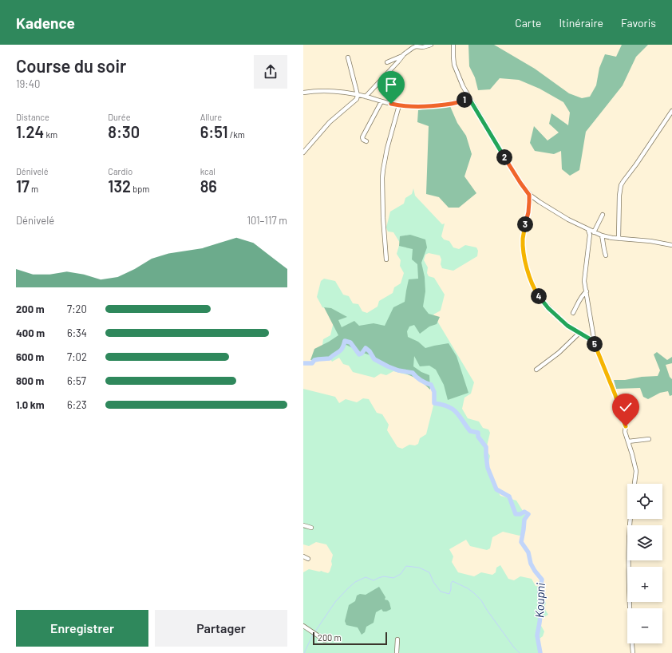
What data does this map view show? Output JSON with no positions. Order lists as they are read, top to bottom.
{
  "water": ["Koupni"],
  "scale_bar": "200 m",
  "page": {
    "header": "Kadence",
    "nav": ["Carte", "Itinéraire", "Favoris"],
    "heading": ["Course du soir", "19:40"],
    "pins": [
      "1",
      "2",
      "3",
      "4",
      "5"
    ],
    "stats": [
      ["Distance", "1.24 km"],
      ["Durée", "8:30"],
      ["Allure", "6:51 /km"],
      ["Dénivelé", "17 m"],
      ["Cardio", "132 bpm"],
      ["kcal", "86"]
    ],
    "chart": ["Dénivelé", "101–117 m"],
    "list": [
      {
        "name": "200 m",
        "note": "7:20"
      },
      {
        "name": "400 m",
        "note": "6:34"
      },
      {
        "name": "600 m",
        "note": "7:02"
      },
      {
        "name": "800 m",
        "note": "6:57"
      },
      {
        "name": "1.0 km",
        "note": "6:23"
      }
    ],
    "map_buttons": ["+", "−"],
    "buttons": ["Enregistrer", "Partager"],
    "scale": "200 m"
  }
}
